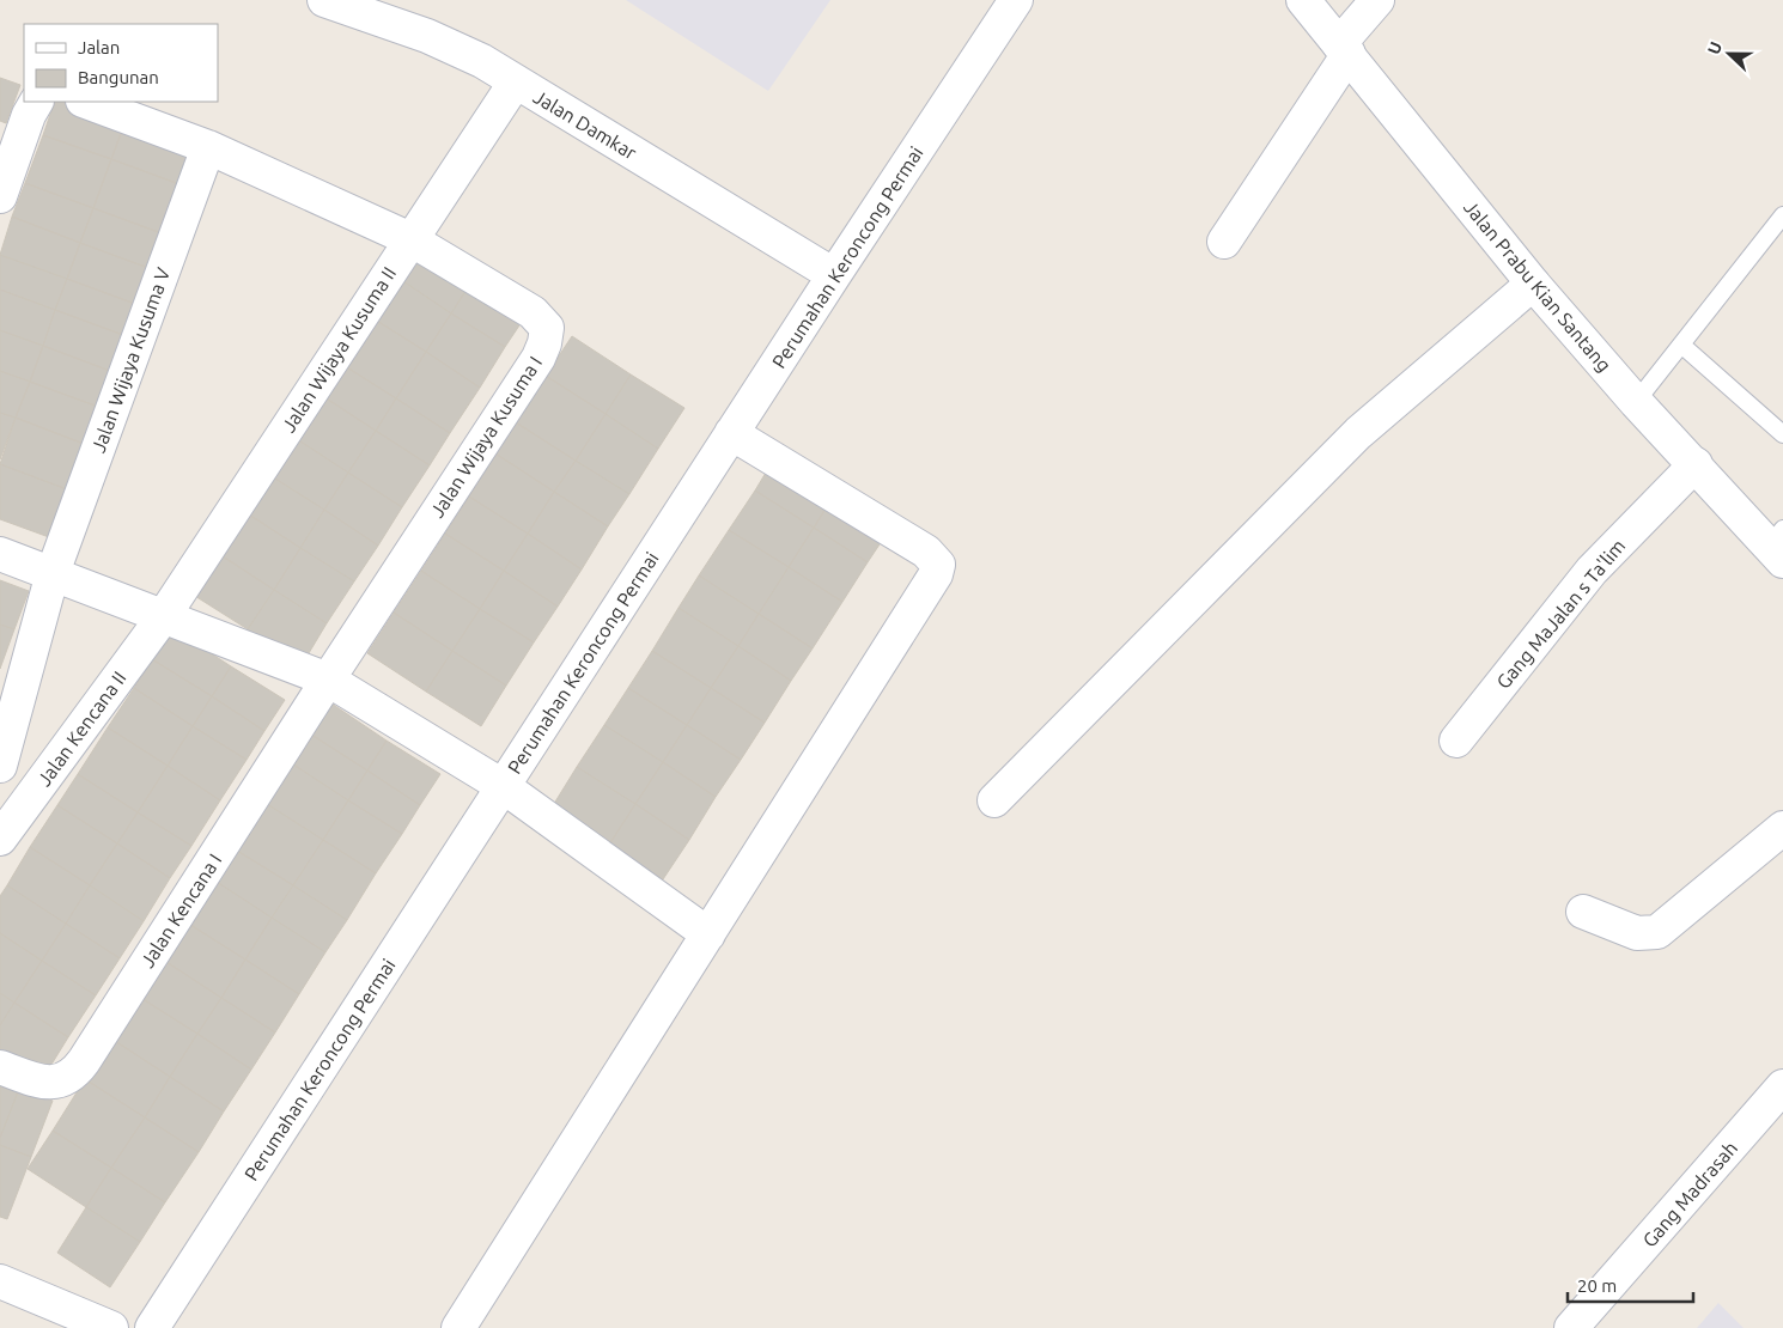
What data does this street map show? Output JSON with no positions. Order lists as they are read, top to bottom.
{
  "streets": {
    "street": [
      "Jalan Damkar",
      "Perumahan Keroncong Permai",
      "Jalan Prabu Kian Santang",
      "Jalan Wijaya Kusuma II",
      "Jalan Wijaya Kusuma V",
      "Jalan Wijaya Kusuma I",
      "Gang MaJalan s Ta'lim",
      "Jalan Kencana II",
      "Jalan Kencana I",
      "Gang Madrasah"
    ]
  },
  "crossings": [
    ["Jalan Damkar", "Perumahan Keroncong Permai"],
    ["Jalan Damkar", "Jalan Wijaya Kusuma II"],
    ["Jalan Prabu Kian Santang", "Gang MaJalan s Ta'lim"],
    ["Jalan Wijaya Kusuma II", "Jalan Wijaya Kusuma I"],
    ["Jalan Wijaya Kusuma II", "Jalan Kencana II"],
    ["Jalan Wijaya Kusuma V", "Jalan Wijaya Kusuma I"],
    ["Jalan Wijaya Kusuma I", "Jalan Kencana I"]
  ],
  "legend": ["Jalan", "Bangunan"],
  "scale_bar": "20 m",
  "north": "left"
}
